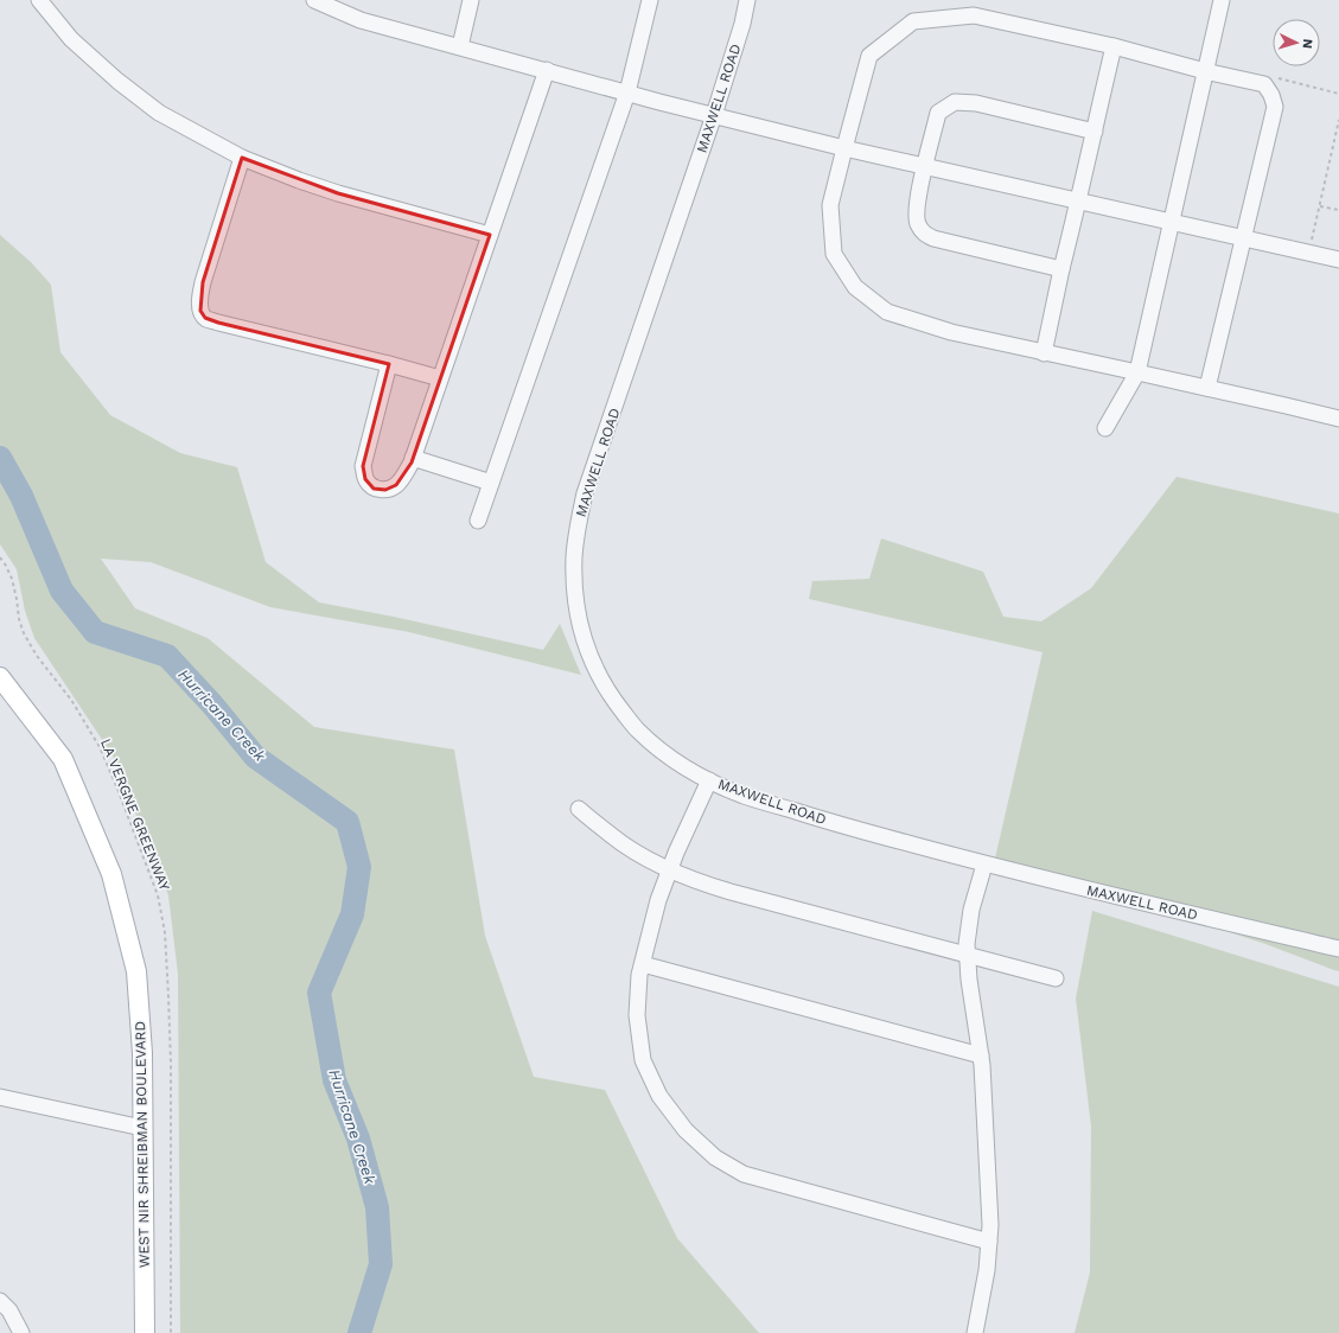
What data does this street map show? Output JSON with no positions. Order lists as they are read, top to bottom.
{
  "streets": {
    "main road": ["WEST NIR SHREIBMAN BOULEVARD"],
    "street": ["MAXWELL ROAD"],
    "path": ["LA VERGNE GREENWAY"]
  },
  "water": ["Hurricane Creek"],
  "north": "right"
}
